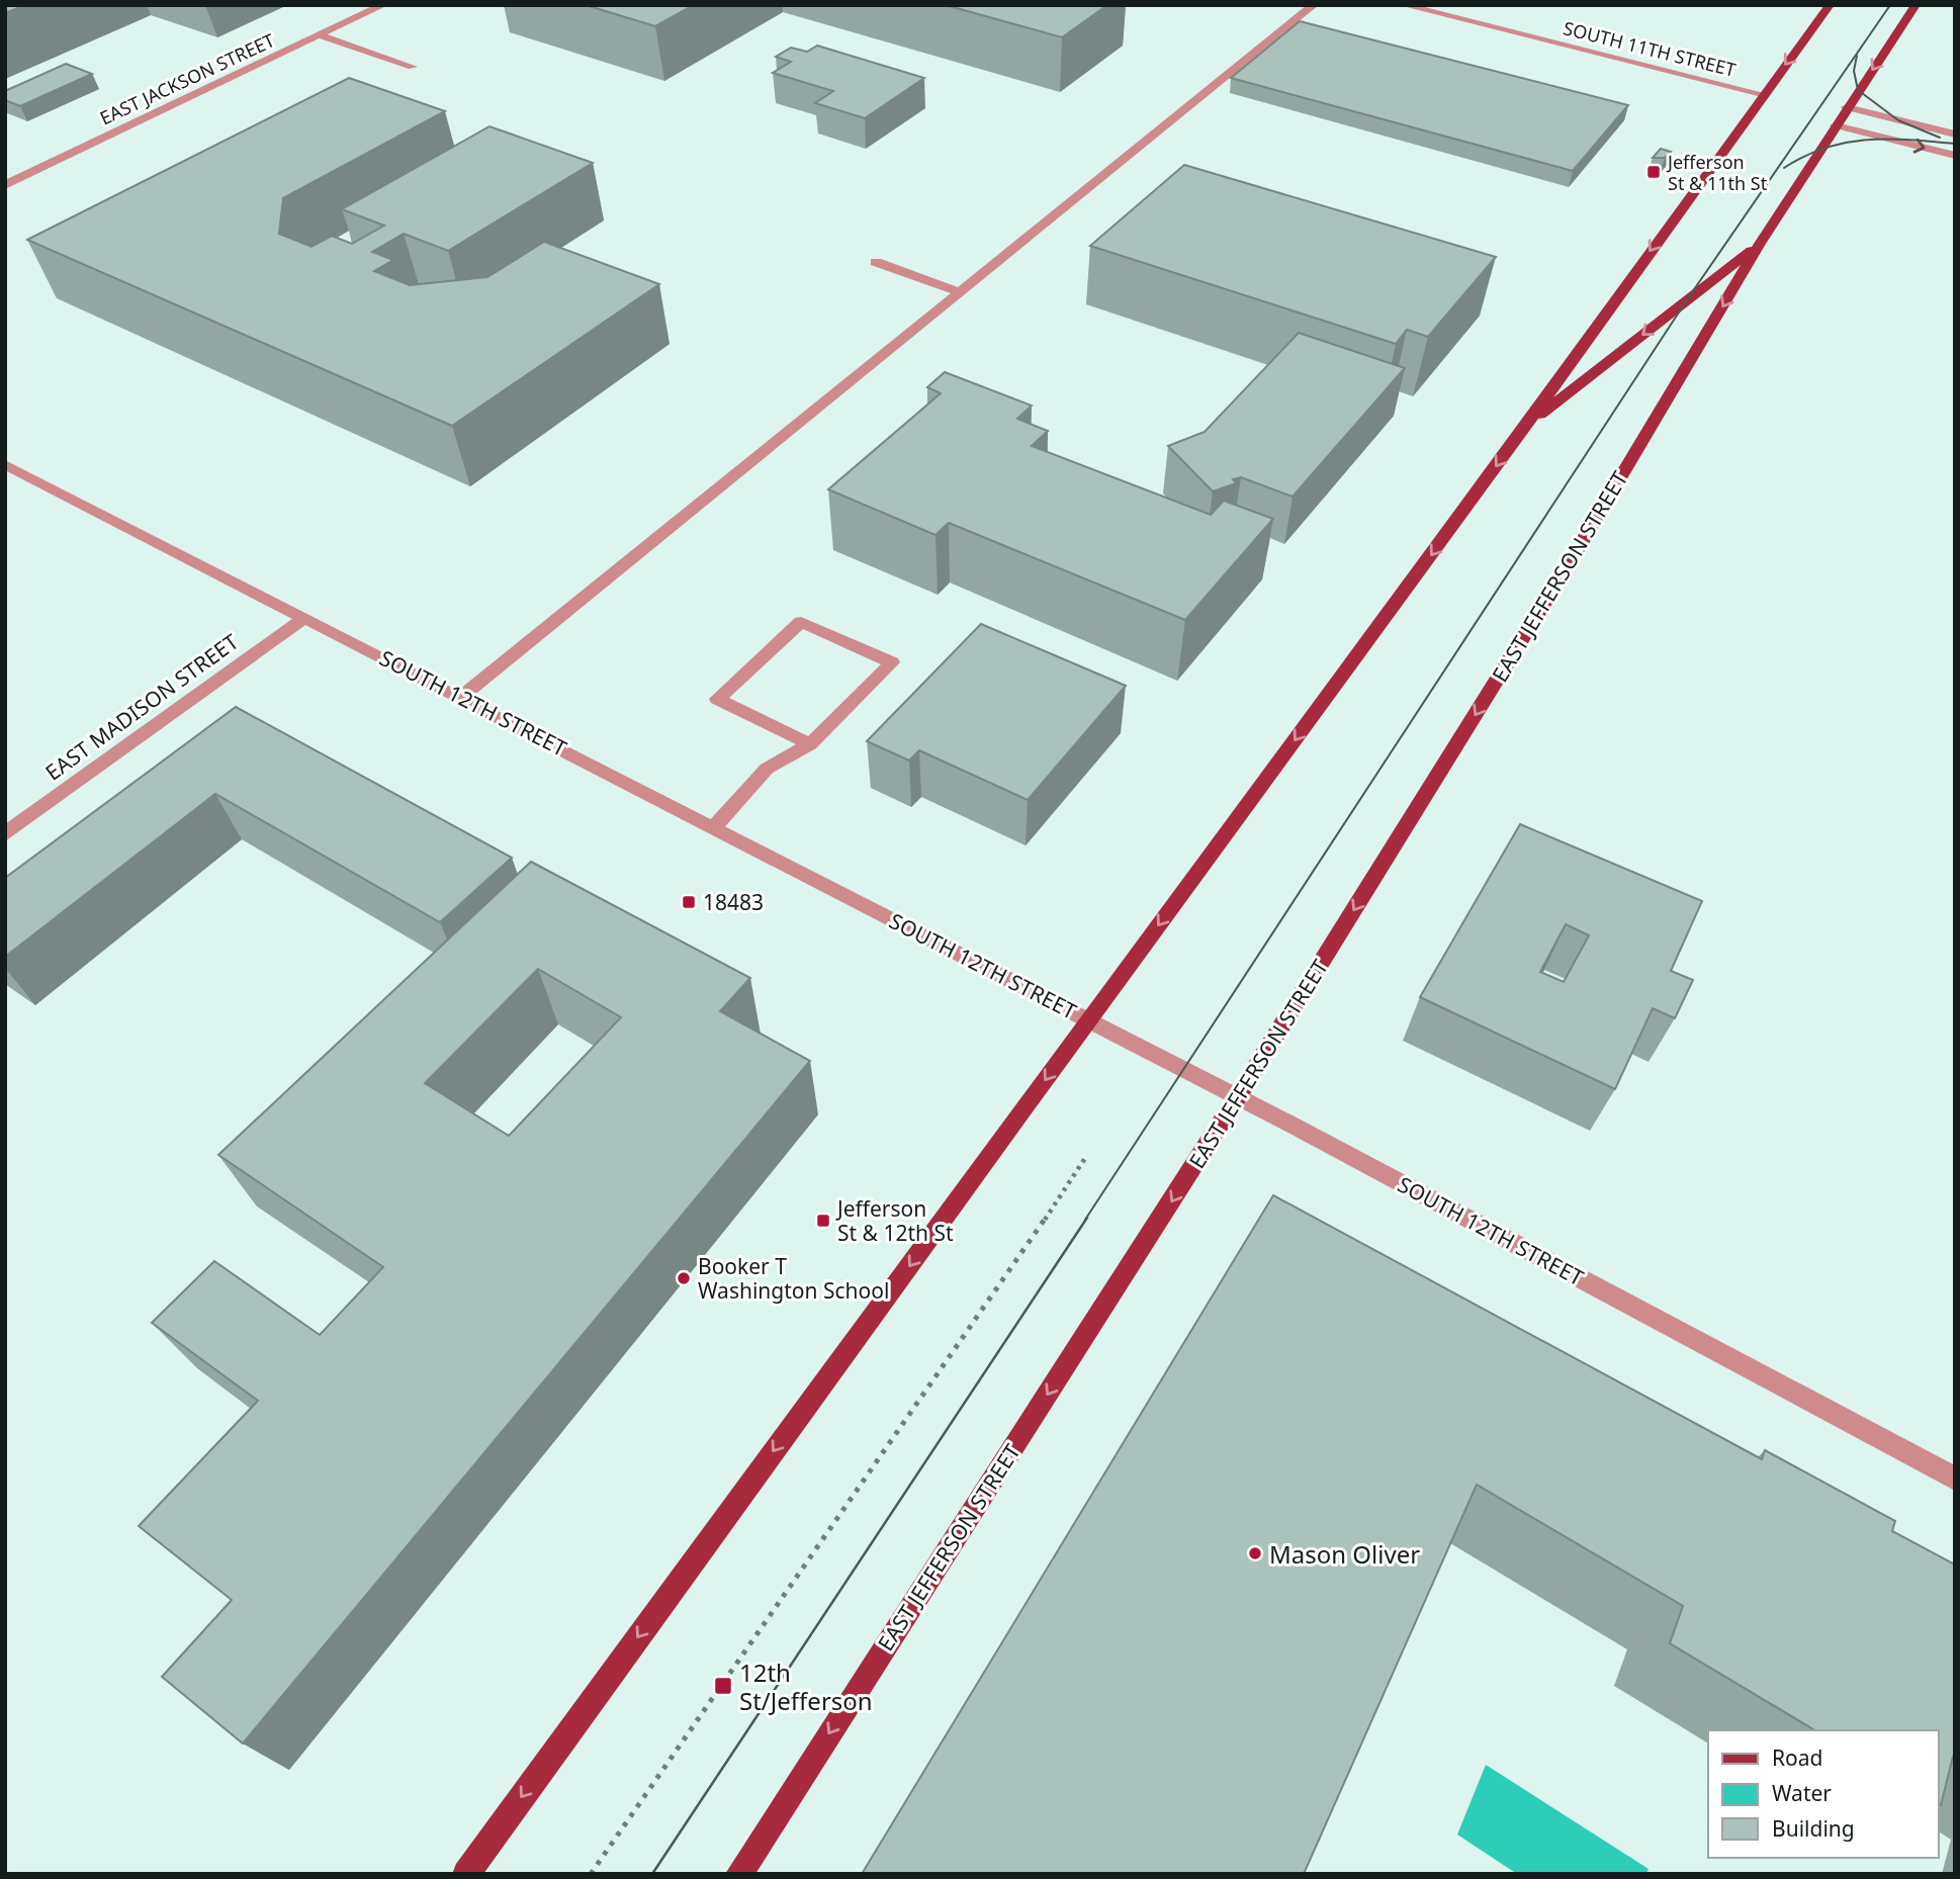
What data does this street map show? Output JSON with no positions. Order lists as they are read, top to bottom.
{
  "streets": {
    "main road": ["EAST JEFFERSON STREET"],
    "street": [
      "SOUTH 11TH STREET",
      "EAST JACKSON STREET",
      "SOUTH 12TH STREET",
      "EAST MADISON STREET"
    ]
  },
  "crossings": [
    ["SOUTH 11TH STREET", "EAST JEFFERSON STREET"],
    ["EAST JEFFERSON STREET", "SOUTH 12TH STREET"],
    ["SOUTH 12TH STREET", "EAST MADISON STREET"]
  ],
  "one_way": ["EAST JEFFERSON STREET"],
  "places": {
    "transit": [
      "Jefferson St & 11th St",
      "18483",
      "Jefferson St & 12th St",
      "12th St/Jefferson"
    ],
    "other": ["Booker T Washington School", "Mason Oliver"]
  },
  "legend": ["Road", "Water", "Building"]
}
